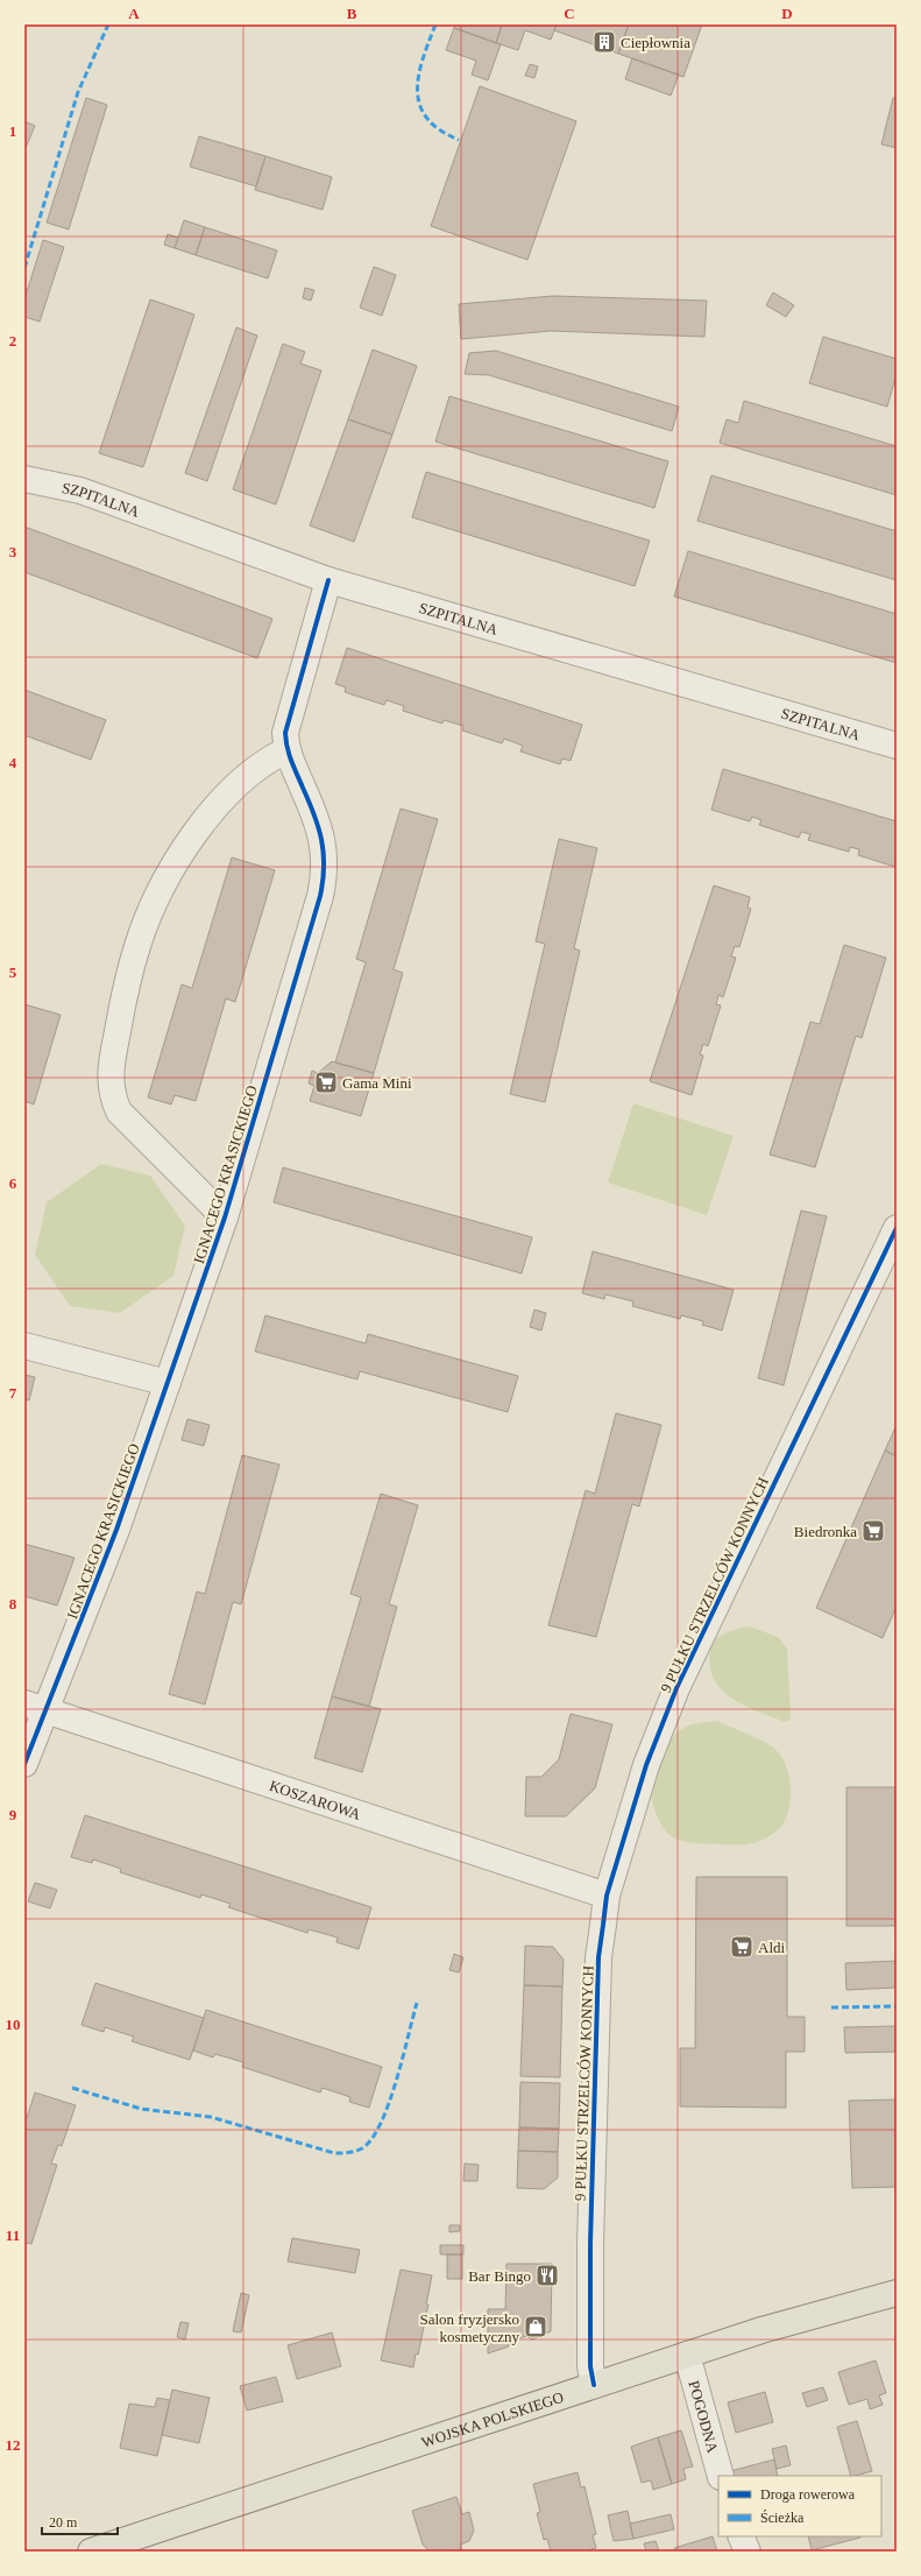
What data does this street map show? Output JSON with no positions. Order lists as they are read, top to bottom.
{
  "streets": {
    "main road": ["WOJSKA POLSKIEGO"],
    "street": [
      "SZPITALNA",
      "IGNACEGO KRASICKIEGO",
      "9 PUŁKU STRZELCÓW KONNYCH",
      "KOSZAROWA",
      "POGODNA"
    ]
  },
  "crossings": [
    ["SZPITALNA", "IGNACEGO KRASICKIEGO"],
    ["IGNACEGO KRASICKIEGO", "KOSZAROWA"],
    ["9 PUŁKU STRZELCÓW KONNYCH", "KOSZAROWA"],
    ["9 PUŁKU STRZELCÓW KONNYCH", "WOJSKA POLSKIEGO"],
    ["POGODNA", "WOJSKA POLSKIEGO"]
  ],
  "places": {
    "building": ["Ciepłownia"],
    "supermarket": ["Gama Mini", "Biedronka", "Aldi"],
    "restaurant": ["Bar Bingo"],
    "shop": ["Salon fryzjersko kosmetyczny"]
  },
  "legend": ["Droga rowerowa", "Ścieżka"],
  "scale_bar": "20 m",
  "grid": {
    "columns": [
      "A",
      "B",
      "C",
      "D"
    ],
    "rows": [
      "1",
      "2",
      "3",
      "4",
      "5",
      "6",
      "7",
      "8",
      "9",
      "10",
      "11",
      "12"
    ]
  }
}
